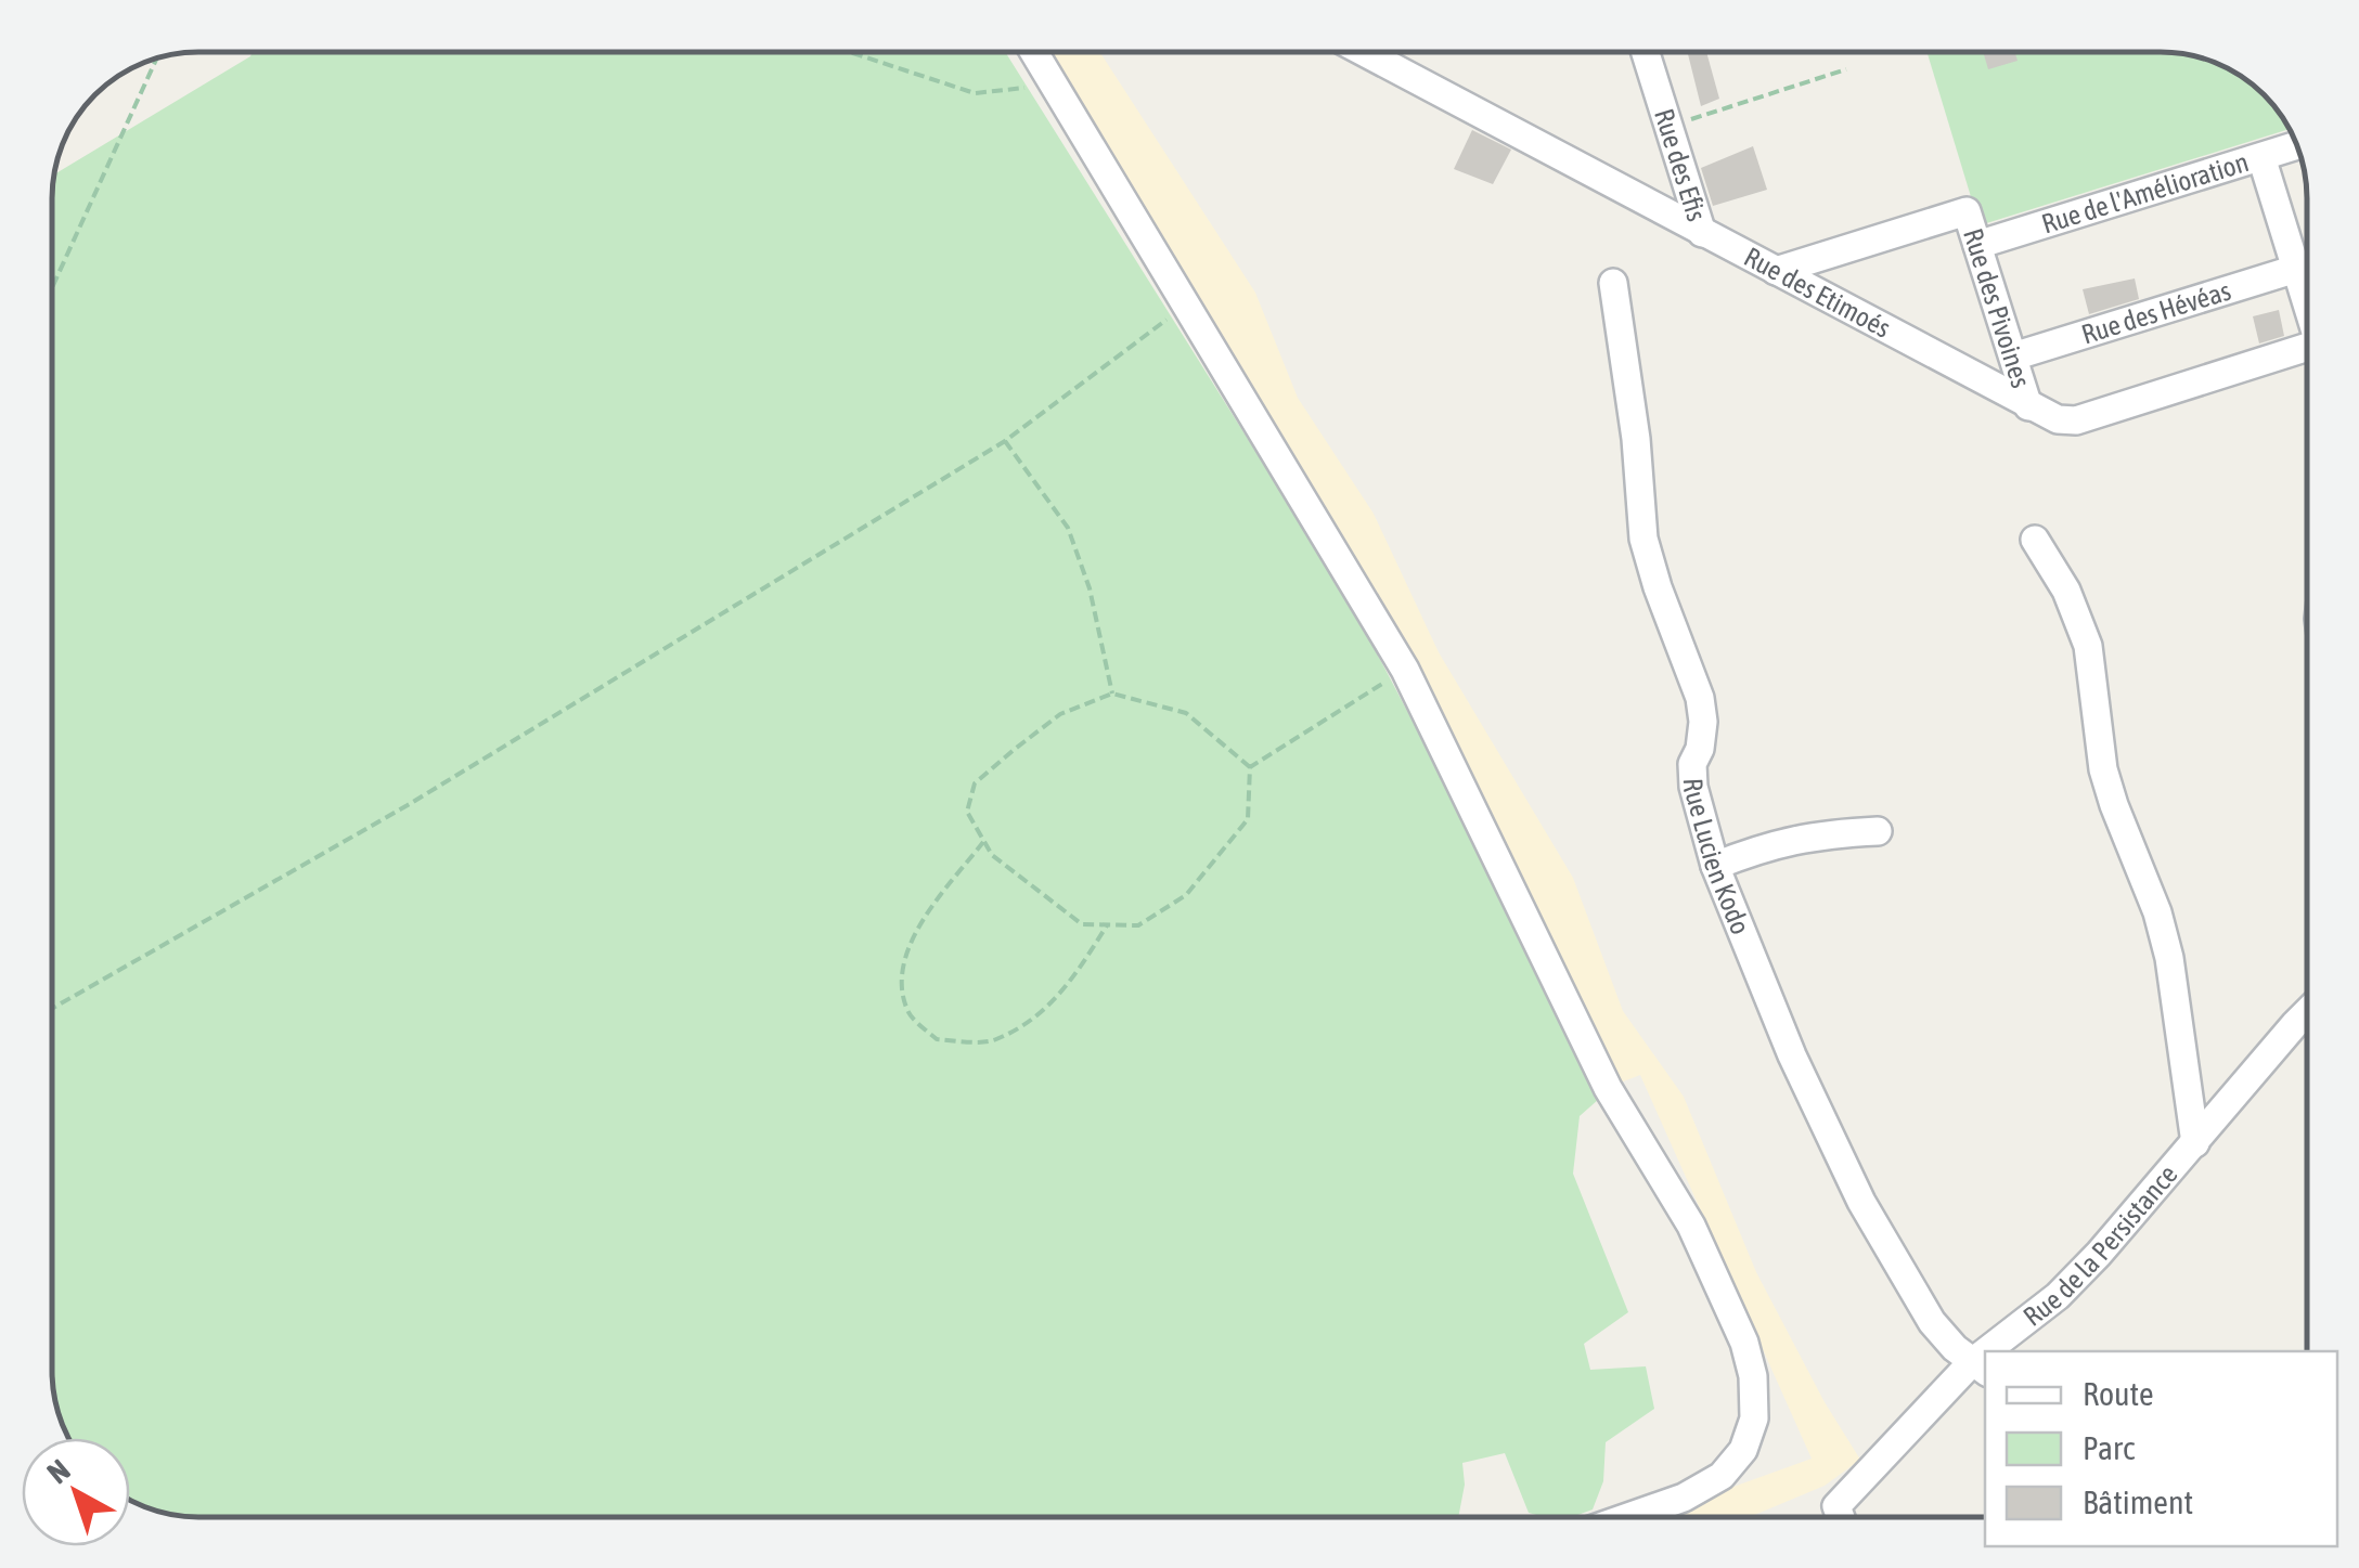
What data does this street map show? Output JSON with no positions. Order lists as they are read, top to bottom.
{
  "streets": {
    "street": [
      "Rue des Efis",
      "Rue de l'Amélioration",
      "Rue des Etimoés",
      "Rue des Pivoines",
      "Rue des Hévéas",
      "Rue Lucien Kodo",
      "Rue de la Persistance"
    ]
  },
  "crossings": [
    ["Rue des Efis", "Rue des Etimoés"],
    ["Rue de l'Amélioration", "Rue des Pivoines"],
    ["Rue des Etimoés", "Rue des Pivoines"],
    ["Rue des Pivoines", "Rue des Hévéas"],
    ["Rue Lucien Kodo", "Rue de la Persistance"]
  ],
  "legend": ["Route", "Parc", "Bâtiment"],
  "north": "top left"
}
